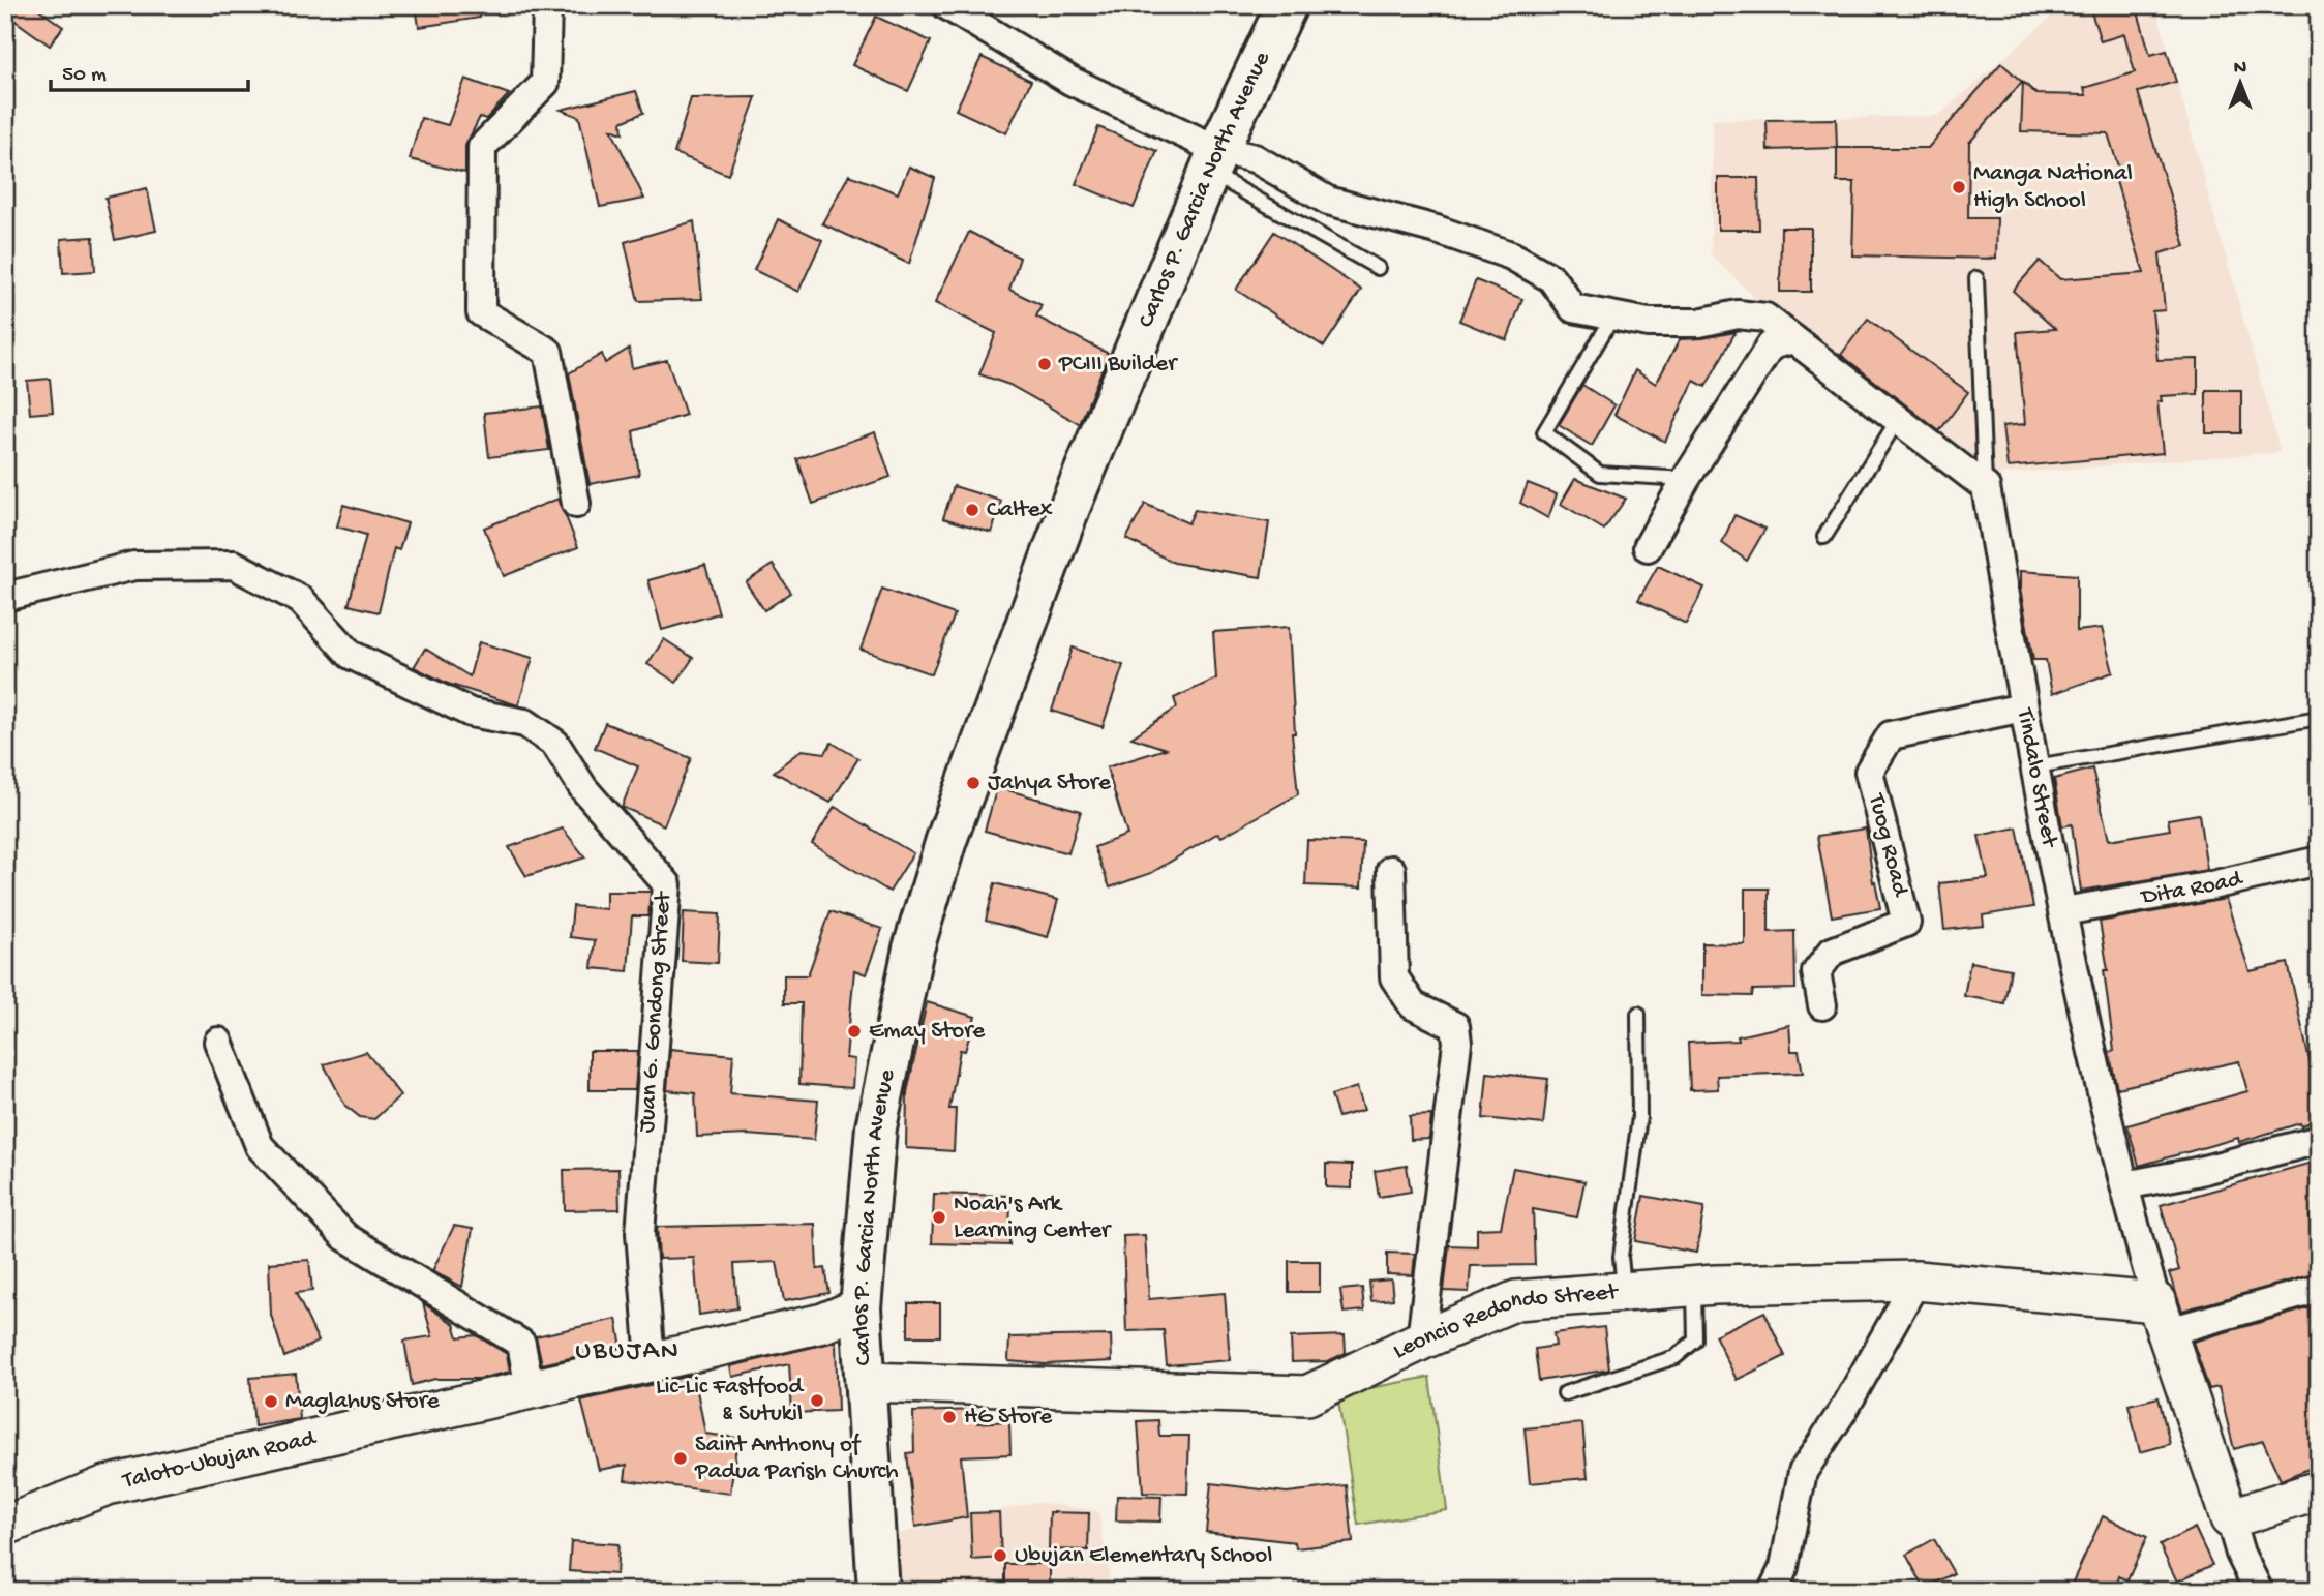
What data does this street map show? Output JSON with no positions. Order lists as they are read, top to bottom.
{
  "streets": {
    "main road": ["Carlos P. Garcia North Avenue"],
    "street": [
      "Tindalo Street",
      "Tuog Road",
      "Dita Road",
      "Juan G. Gondong Street",
      "Leoncio Redondo Street",
      "Taloto-Ubujan Road"
    ]
  },
  "crossings": [
    ["Carlos P. Garcia North Avenue", "Leoncio Redondo Street"],
    ["Carlos P. Garcia North Avenue", "Taloto-Ubujan Road"],
    ["Tindalo Street", "Tuog Road"],
    ["Tindalo Street", "Dita Road"],
    ["Tindalo Street", "Leoncio Redondo Street"],
    ["Juan G. Gondong Street", "Taloto-Ubujan Road"]
  ],
  "districts": ["UBUJAN"],
  "places": [
    "Manga National High School",
    "PCIII Builder",
    "Caltex",
    "Jahya Store",
    "Emay Store",
    "Noah's Ark Learning Center",
    "Lic-Lic Fastfood & Sutukil",
    "Maglahus Store",
    "HG Store",
    "Saint Anthony of Padua Parish Church",
    "Ubujan Elementary School"
  ],
  "scale_bar": "50 m",
  "north": "top"
}
